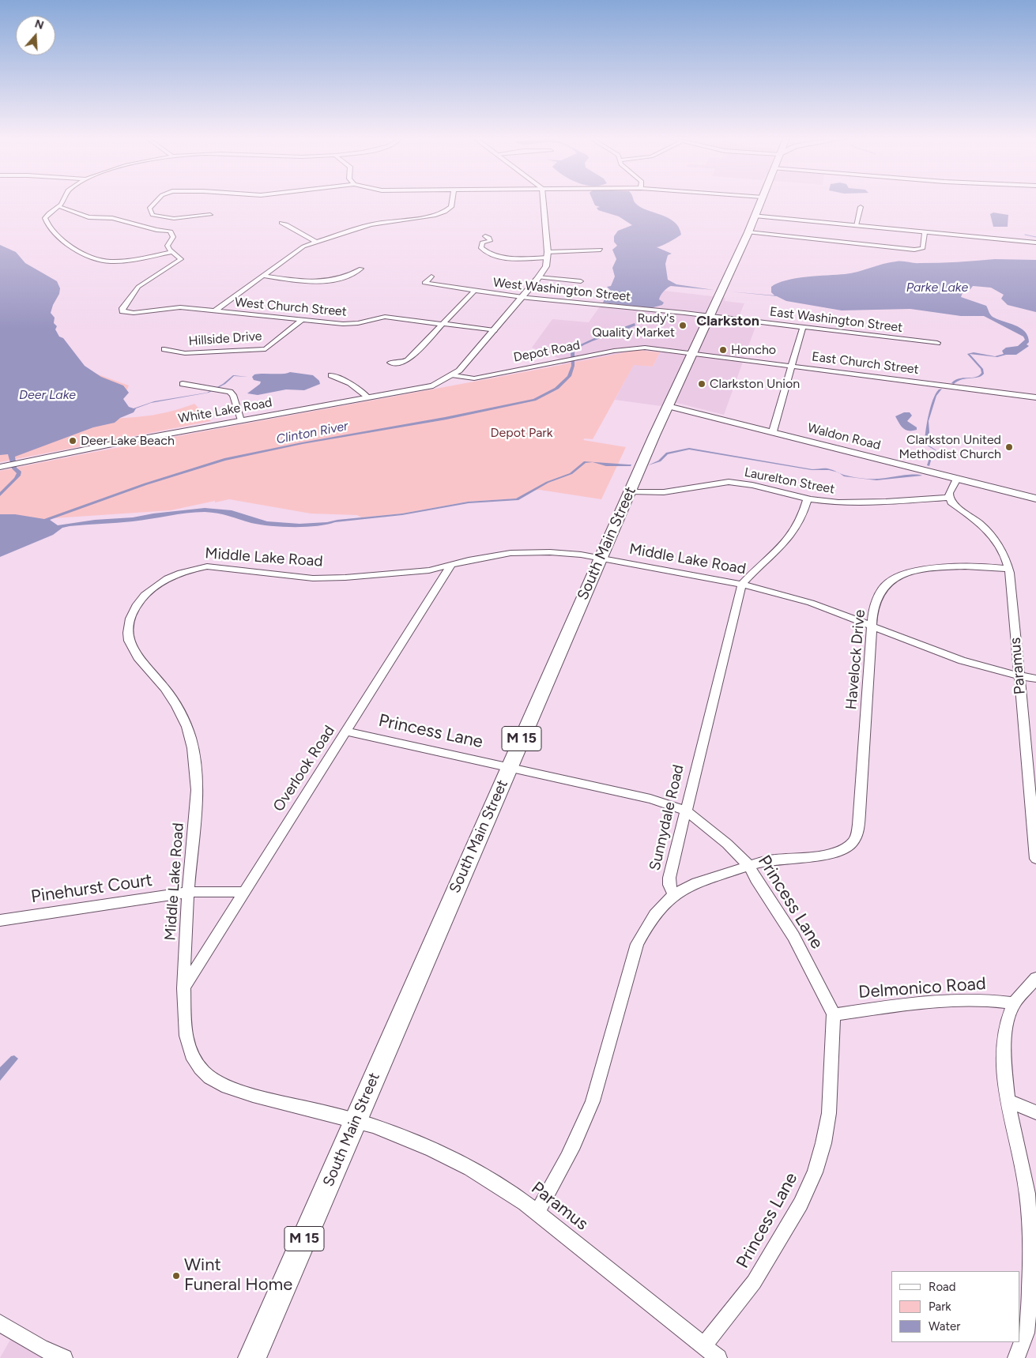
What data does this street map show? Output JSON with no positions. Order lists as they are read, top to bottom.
{
  "streets": {
    "main road": ["South Main Street", "M 15"],
    "street": [
      "West Washington Street",
      "West Church Street",
      "East Washington Street",
      "Hillside Drive",
      "Depot Road",
      "East Church Street",
      "White Lake Road",
      "Waldon Road",
      "Laurelton Street",
      "Middle Lake Road",
      "Havelock Drive",
      "Paramus",
      "Princess Lane",
      "Overlook Road",
      "Sunnydale Road",
      "Pinehurst Court",
      "Delmonico Road"
    ]
  },
  "crossings": [
    ["West Washington Street", "East Washington Street"],
    ["West Washington Street", "White Lake Road"],
    ["West Washington Street", "South Main Street"],
    ["West Washington Street", "M 15"],
    ["West Church Street", "Hillside Drive"],
    ["West Church Street", "White Lake Road"],
    ["East Washington Street", "South Main Street"],
    ["East Washington Street", "M 15"],
    ["Depot Road", "East Church Street"],
    ["Depot Road", "White Lake Road"],
    ["Depot Road", "South Main Street"],
    ["East Church Street", "South Main Street"],
    ["Waldon Road", "South Main Street"],
    ["Laurelton Street", "South Main Street"],
    ["Laurelton Street", "Paramus"],
    ["Laurelton Street", "Sunnydale Road"],
    ["South Main Street", "Middle Lake Road"],
    ["South Main Street", "Paramus"],
    ["South Main Street", "Princess Lane"],
    ["South Main Street", "M 15"],
    ["Middle Lake Road", "Havelock Drive"],
    ["Middle Lake Road", "Paramus"],
    ["Middle Lake Road", "Overlook Road"],
    ["Middle Lake Road", "Sunnydale Road"],
    ["Middle Lake Road", "Pinehurst Court"],
    ["Havelock Drive", "Paramus"],
    ["Havelock Drive", "Princess Lane"],
    ["Paramus", "Princess Lane"],
    ["Princess Lane", "Overlook Road"],
    ["Princess Lane", "Sunnydale Road"],
    ["Princess Lane", "Delmonico Road"],
    ["Overlook Road", "Pinehurst Court"]
  ],
  "districts": ["Clarkston"],
  "water": ["Parke Lake", "Deer Lake", "Clinton River"],
  "parks": ["Depot Park"],
  "places": [
    "Rudy's Quality Market",
    "Honcho",
    "Clarkston Union",
    "Deer Lake Beach",
    "Clarkston United Methodist Church",
    "Wint Funeral Home"
  ],
  "legend": ["Road", "Park", "Water"],
  "north": "top"
}
